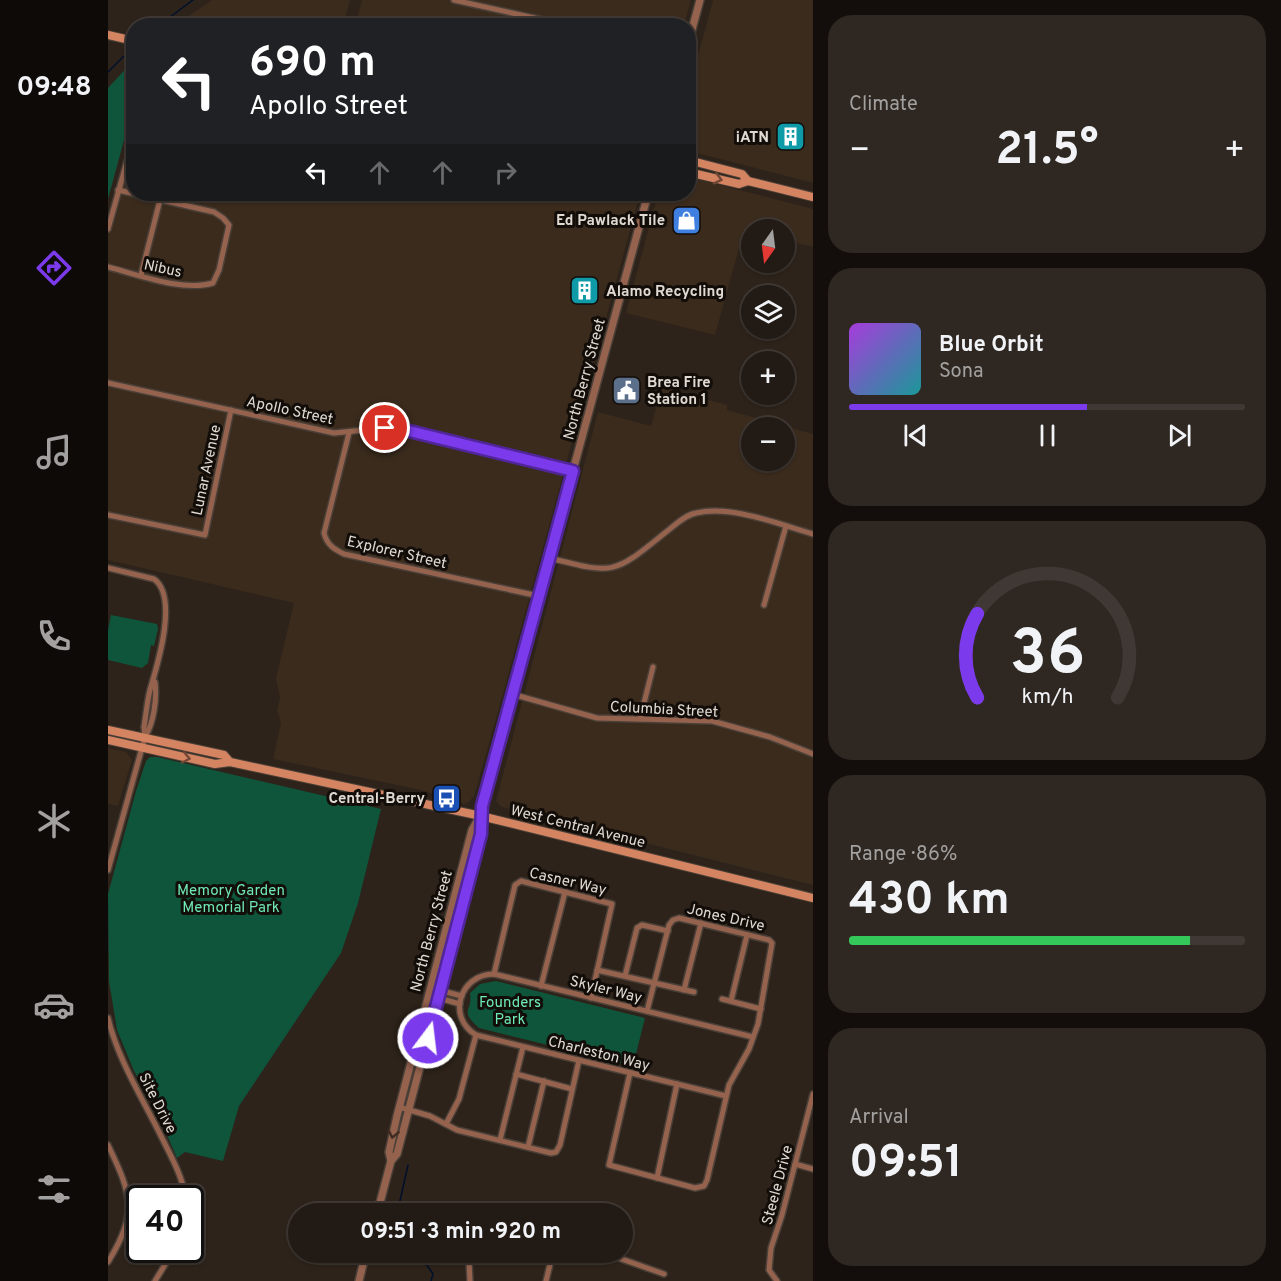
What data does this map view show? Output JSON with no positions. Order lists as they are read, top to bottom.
{
  "streets": {
    "main road": ["West Central Avenue"],
    "street": [
      "Nibus",
      "North Berry Street",
      "Apollo Street",
      "Lunar Avenue",
      "Explorer Street",
      "Columbia Street",
      "Casner Way",
      "Jones Drive",
      "Skyler Way",
      "Charleston Way",
      "Site Drive",
      "Steele Drive"
    ]
  },
  "crossings": [
    ["North Berry Street", "Apollo Street"],
    ["North Berry Street", "Explorer Street"],
    ["North Berry Street", "Columbia Street"],
    ["North Berry Street", "West Central Avenue"],
    ["Apollo Street", "Lunar Avenue"],
    ["Apollo Street", "Explorer Street"],
    ["Casner Way", "Skyler Way"]
  ],
  "parks": ["Memory Garden Memorial Park", "Founders Park"],
  "places": {
    "building": ["iATN", "Alamo Recycling"],
    "shop": ["Ed Pawlack Tile"],
    "public building": ["Brea Fire Station 1"],
    "bus stop": ["Central-Berry"]
  },
  "north": "bottom",
  "page": {
    "tabs": "09:48",
    "tile": [
      "Climate",
      ["Range · 86%", "430 km"],
      ["Arrival", "09:51"]
    ],
    "turn": ["690 m", "Apollo Street"],
    "heat": ["−", "21.5°", "+"],
    "map_buttons": ["+", "−"],
    "song": ["Blue Orbit", "Sona"],
    "limit": "40",
    "trip": "09:51 · 3 min · 920 m",
    "gauge": ["36", "km/h"]
  }
}
